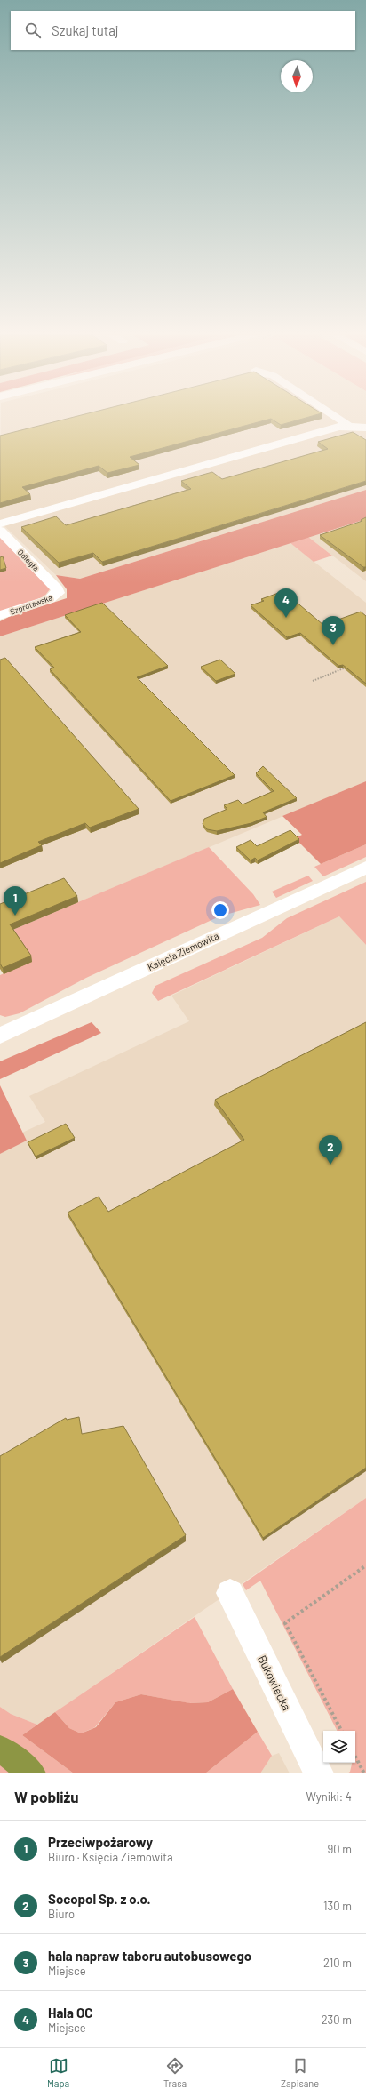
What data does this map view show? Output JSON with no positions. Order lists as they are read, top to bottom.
{
  "streets": {
    "street": [
      "Odległa",
      "Szprotawska",
      "Księcia Ziemowita",
      "Bukowiecka"
    ]
  },
  "crossings": [
    ["Odległa", "Szprotawska"]
  ],
  "north": "bottom",
  "page": {
    "search": "Szukaj tutaj",
    "pins": [
      "4",
      "3",
      "1",
      "2"
    ],
    "heading": ["W pobliżu", "Wyniki: 4"],
    "list": [
      {
        "mark": "1",
        "name": "Przeciwpożarowy",
        "note": "Biuro · Księcia Ziemowita",
        "value": "90 m"
      },
      {
        "mark": "2",
        "name": "Socopol Sp. z o.o.",
        "note": "Biuro",
        "value": "130 m"
      },
      {
        "mark": "3",
        "name": "hala napraw taboru autobusowego",
        "note": "Miejsce",
        "value": "210 m"
      },
      {
        "mark": "4",
        "name": "Hala OC",
        "note": "Miejsce",
        "value": "230 m"
      }
    ],
    "nav": ["Mapa", "Trasa", "Zapisane"]
  }
}
